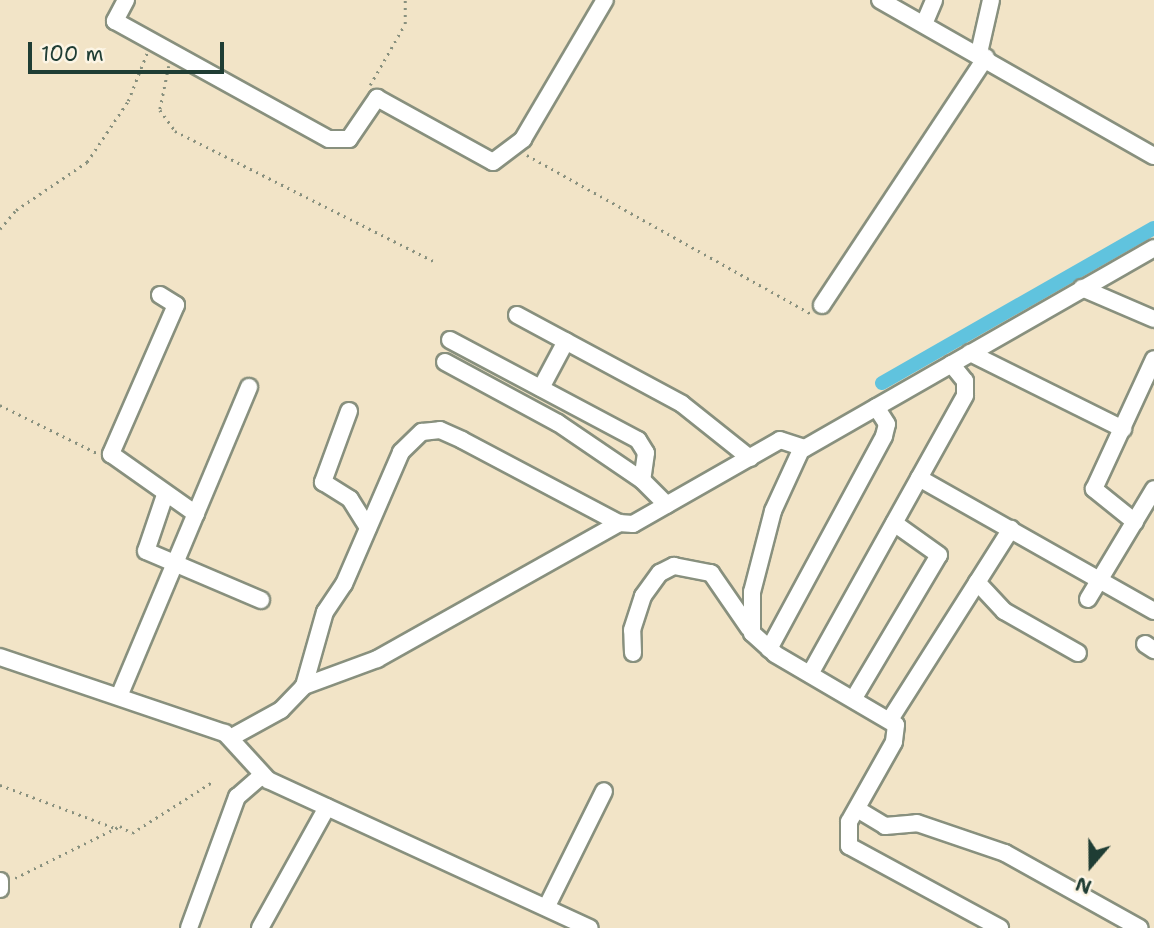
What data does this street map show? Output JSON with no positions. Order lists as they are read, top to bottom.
{
  "scale_bar": "100 m",
  "north": "bottom"
}
